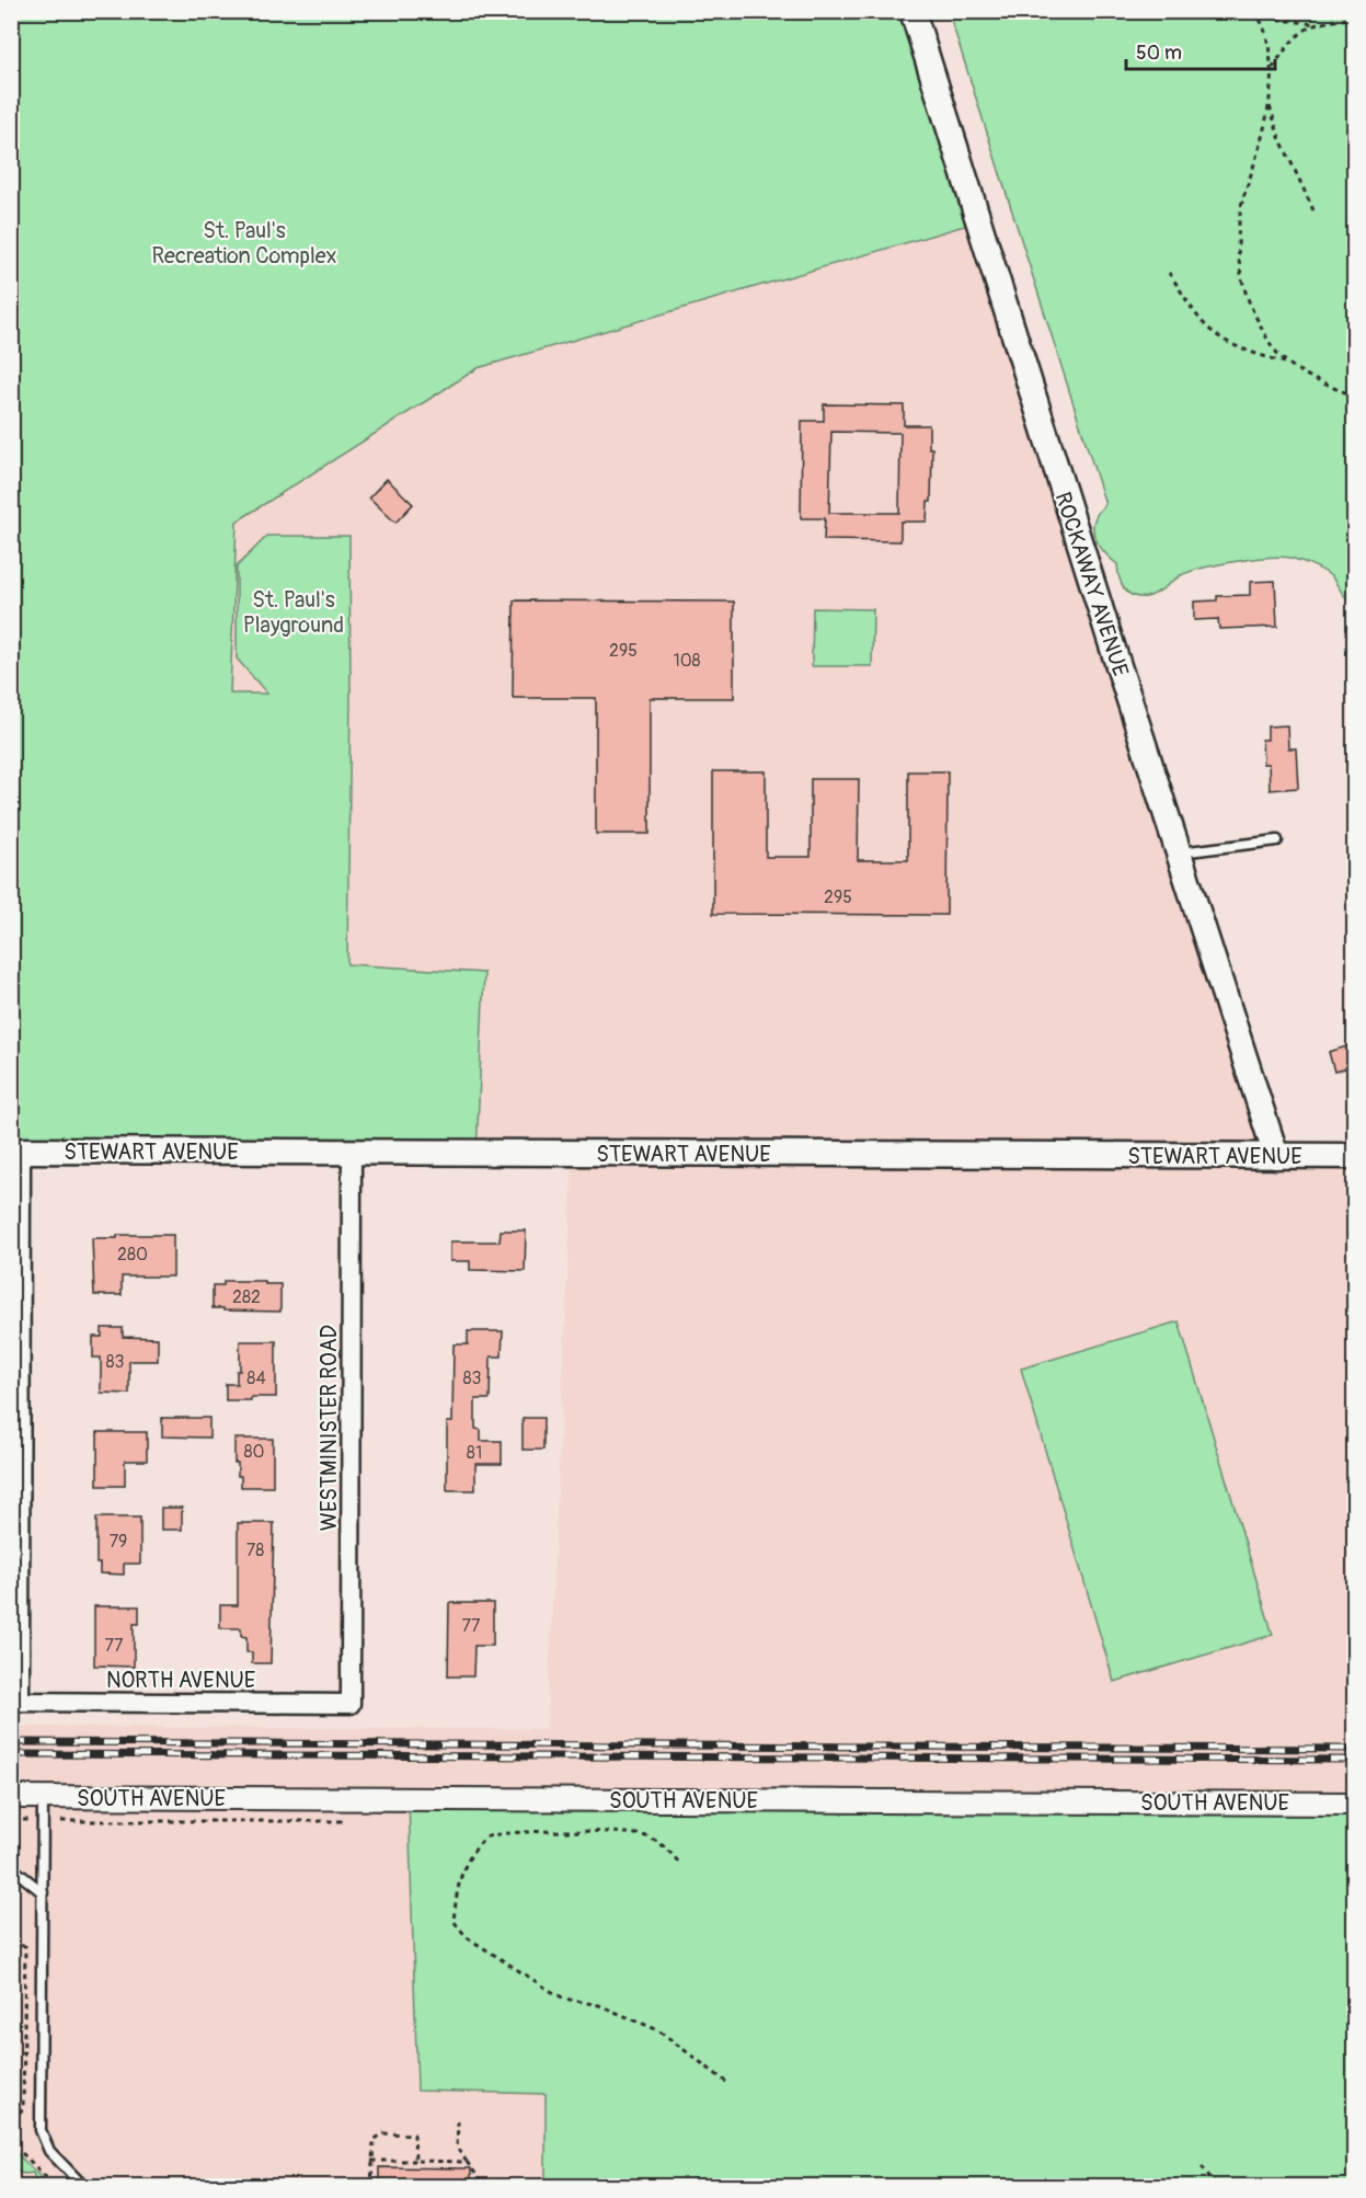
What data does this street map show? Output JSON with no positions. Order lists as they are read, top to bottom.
{
  "streets": {
    "main road": ["ROCKAWAY AVENUE", "STEWART AVENUE"],
    "street": ["WESTMINISTER ROAD", "NORTH AVENUE", "SOUTH AVENUE"]
  },
  "crossings": [
    ["ROCKAWAY AVENUE", "STEWART AVENUE"],
    ["STEWART AVENUE", "WESTMINISTER ROAD"],
    ["WESTMINISTER ROAD", "NORTH AVENUE"]
  ],
  "parks": ["St. Paul's Recreation Complex", "St. Paul's Playground"],
  "house_numbers": [
    "295",
    "108",
    "295",
    "280",
    "282",
    "83",
    "84",
    "83",
    "80",
    "81",
    "79",
    "78",
    "77",
    "77"
  ],
  "scale_bar": "50 m"
}
